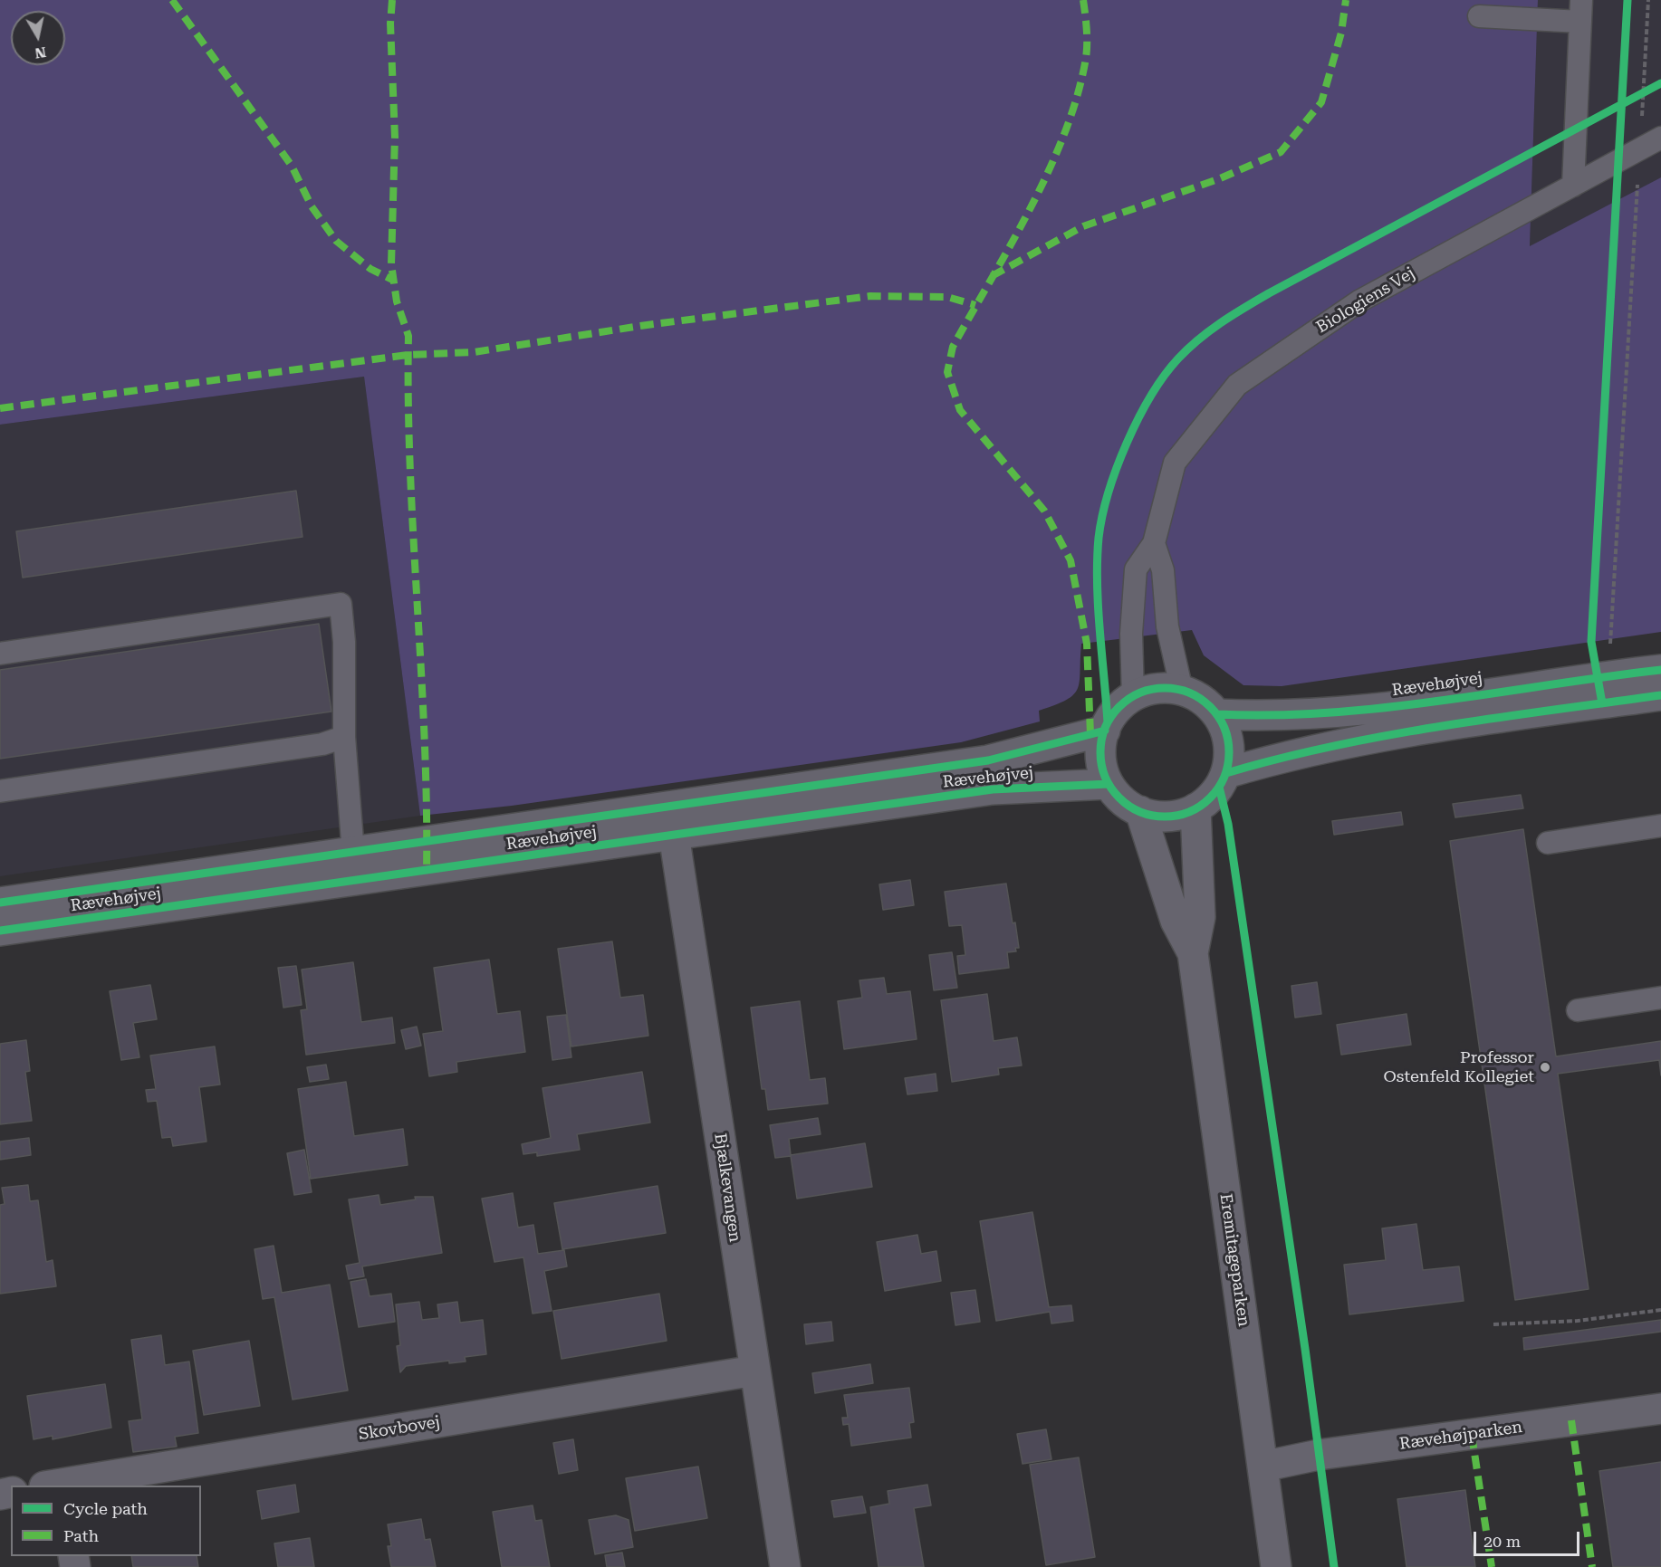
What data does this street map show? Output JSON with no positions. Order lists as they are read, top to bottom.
{
  "streets": {
    "street": [
      "Rævehøjvej",
      "Bjælkevangen",
      "Eremitageparken",
      "Skovbovej",
      "Rævehøjparken"
    ],
    "lane": ["Biologiens Vej"]
  },
  "crossings": [
    ["Biologiens Vej", "Rævehøjvej"],
    ["Biologiens Vej", "Eremitageparken"],
    ["Rævehøjvej", "Bjælkevangen"],
    ["Rævehøjvej", "Eremitageparken"],
    ["Bjælkevangen", "Skovbovej"],
    ["Eremitageparken", "Rævehøjparken"]
  ],
  "places": ["Professor Ostenfeld Kollegiet"],
  "legend": ["Cycle path", "Path"],
  "scale_bar": "20 m",
  "north": "bottom"
}
